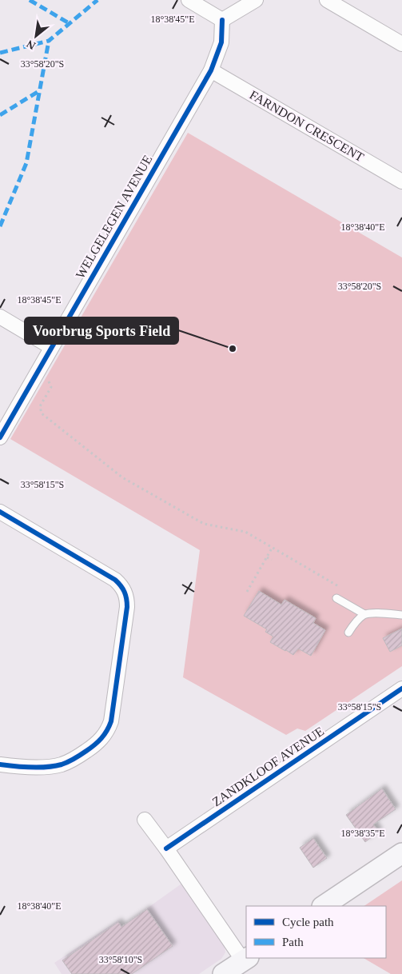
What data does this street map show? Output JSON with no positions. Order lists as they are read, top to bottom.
{
  "streets": {
    "street": ["FARNDON CRESCENT", "WELGELEGEN AVENUE", "ZANDKLOOF AVENUE"]
  },
  "crossings": [
    ["FARNDON CRESCENT", "WELGELEGEN AVENUE"]
  ],
  "places": ["Voorbrug Sports Field"],
  "legend": ["Cycle path", "Path"],
  "north": "bottom left",
  "coordinates": [
    "18°38'45\"E",
    "33°58'20\"S",
    "18°38'40\"E",
    "33°58'15\"S",
    "18°38'35\"E",
    "33°58'10\"S"
  ]
}
